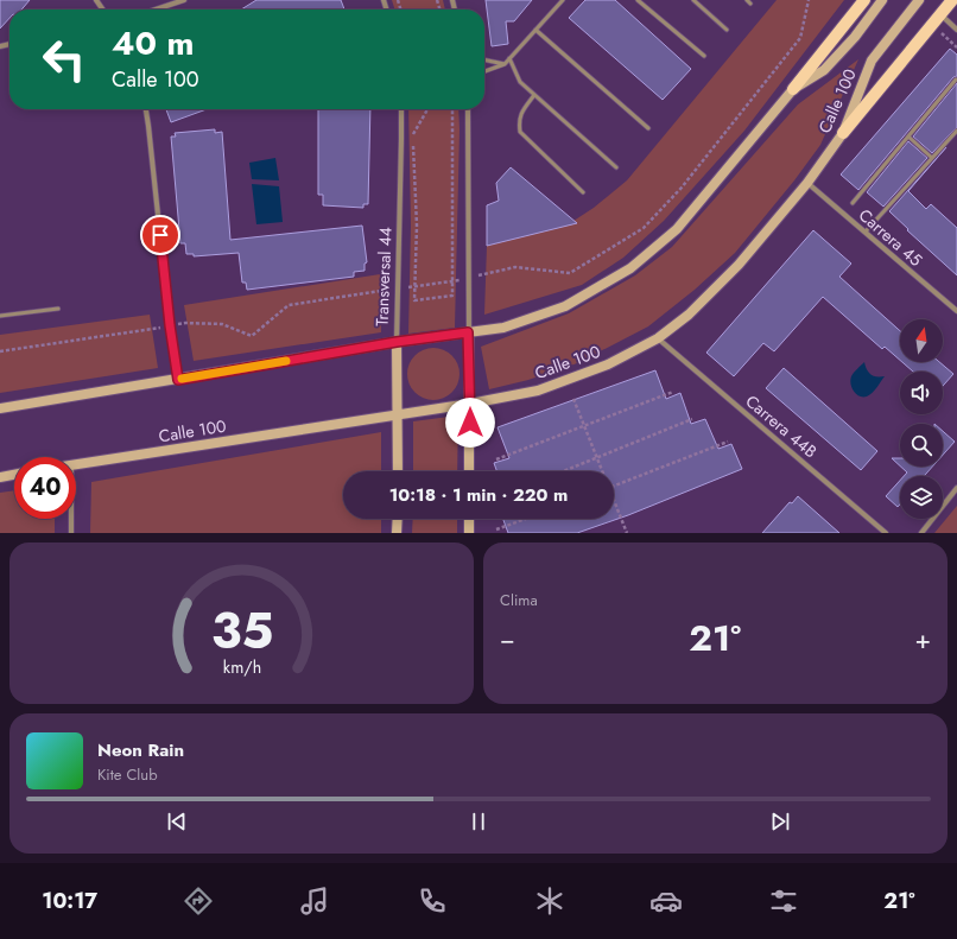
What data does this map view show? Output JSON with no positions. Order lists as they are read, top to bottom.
{
  "streets": {
    "street": [
      "Calle 100",
      "Carrera 45",
      "Transversal 44",
      "Carrera 44B"
    ]
  },
  "crossings": [
    ["Calle 100", "Carrera 45"],
    ["Calle 100", "Transversal 44"],
    ["Calle 100", "Carrera 44B"]
  ],
  "north": "top",
  "page": {
    "turn": ["40 m", "Calle 100"],
    "limit": "40",
    "trip": "10:18 · 1 min · 220 m",
    "tile": "Clima",
    "heat": ["−", "21°", "+"],
    "song": ["Neon Rain", "Kite Club"],
    "tabs": ["10:17", "21°"],
    "gauge": ["35", "km/h"]
  }
}
